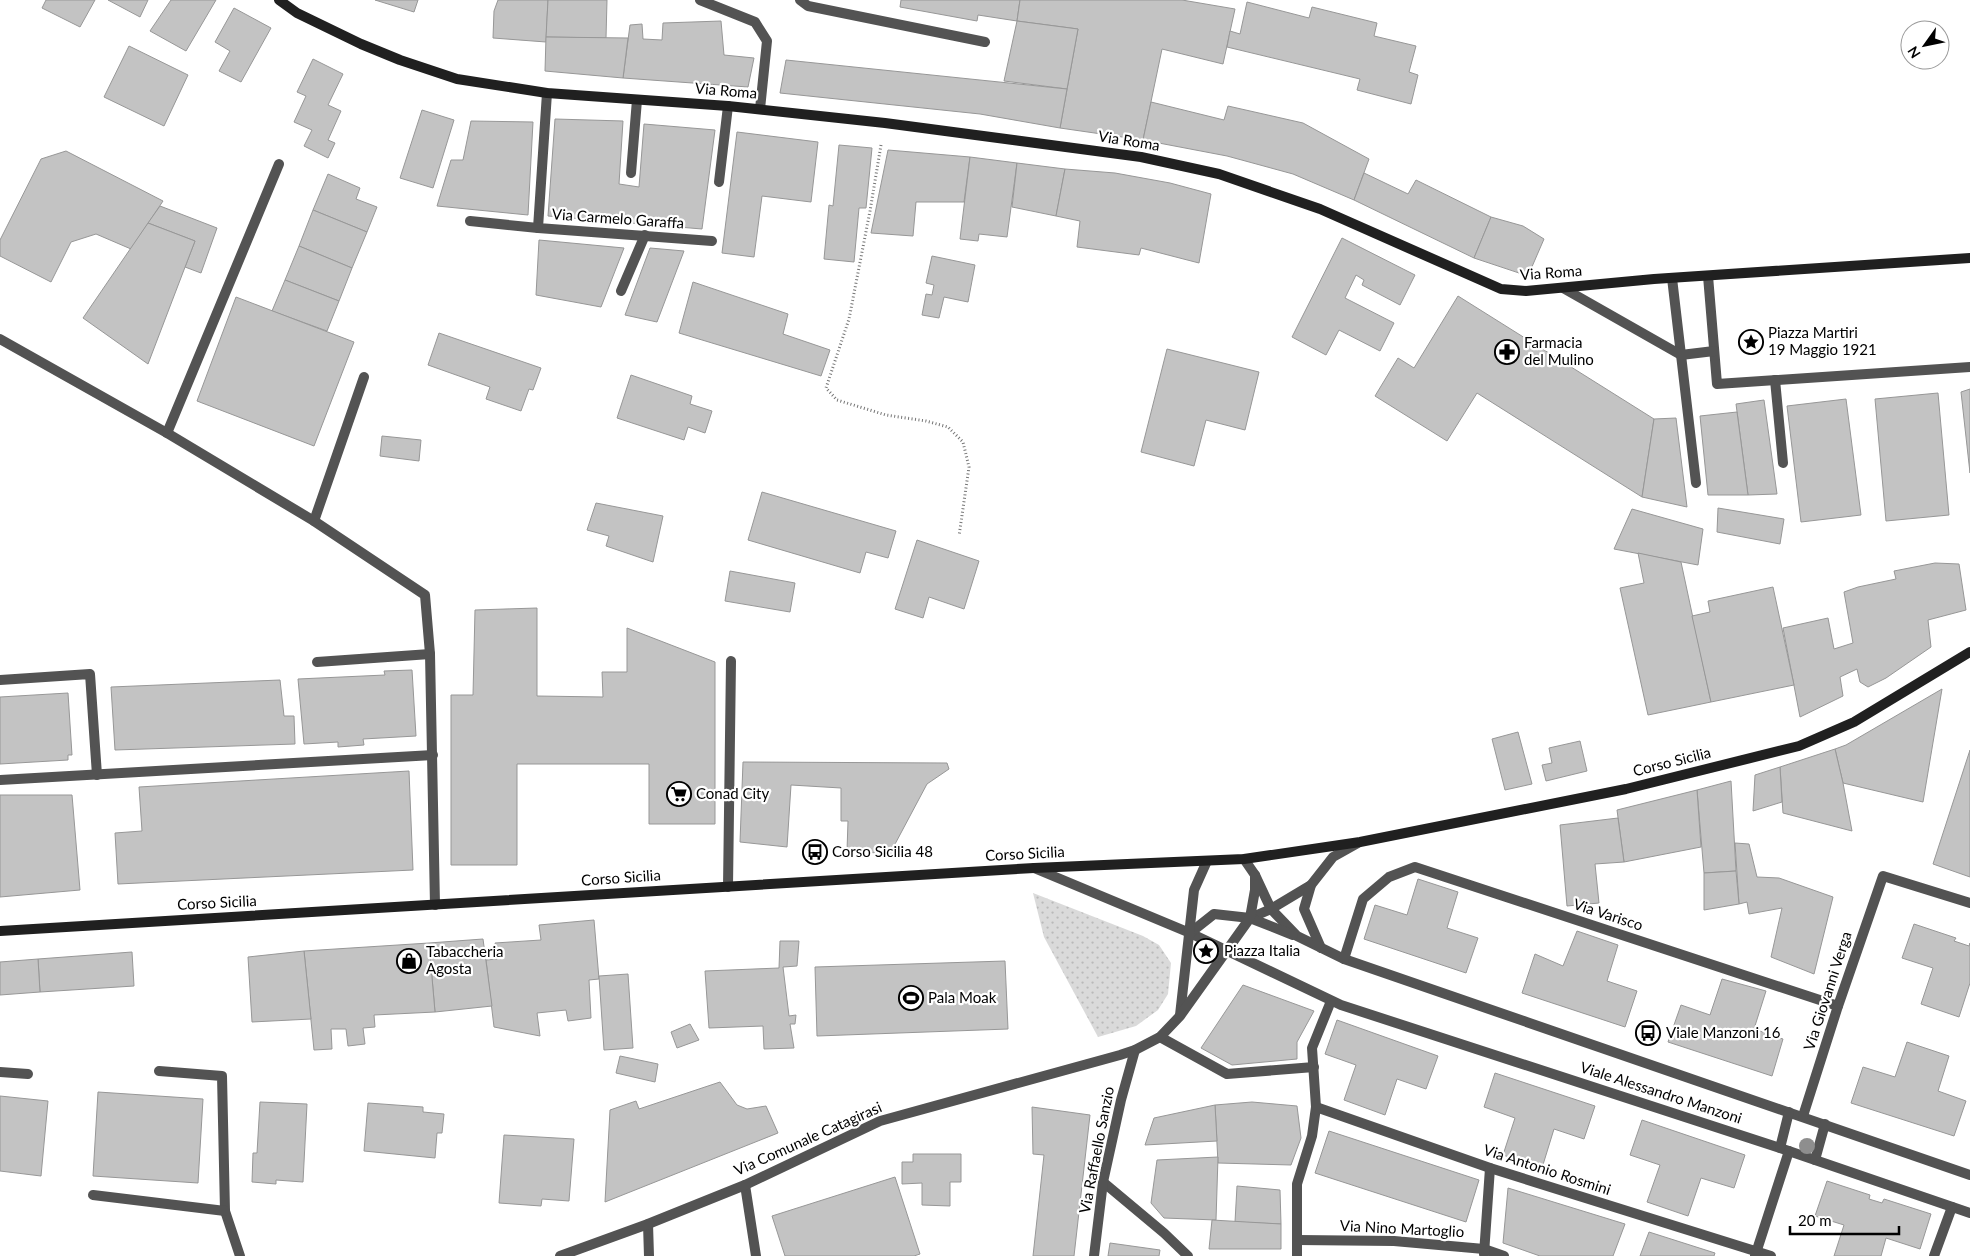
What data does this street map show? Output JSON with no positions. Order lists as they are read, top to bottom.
{
  "streets": {
    "street": [
      "Via Roma",
      "Via Carmelo Garaffa",
      "Corso Sicilia",
      "Via Varisco",
      "Via Giovanni Verga",
      "Viale Alessandro Manzoni",
      "Via Comunale Catagirasi",
      "Via Raffaello Sanzio",
      "Via Antonio Rosmini",
      "Via Nino Martoglio"
    ]
  },
  "crossings": [
    ["Via Roma", "Via Carmelo Garaffa"],
    ["Corso Sicilia", "Viale Alessandro Manzoni"],
    ["Via Varisco", "Via Giovanni Verga"],
    ["Viale Alessandro Manzoni", "Via Comunale Catagirasi"],
    ["Via Comunale Catagirasi", "Via Raffaello Sanzio"]
  ],
  "places": {
    "place": ["Piazza Martiri 19 Maggio 1921", "Piazza Italia"],
    "pharmacy": ["Farmacia del Mulino"],
    "supermarket": ["Conad City"],
    "bus stop": ["Corso Sicilia 48", "Viale Manzoni 16"],
    "shop": ["Tabaccheria Agosta"],
    "sports": ["Pala Moak"]
  },
  "scale_bar": "20 m",
  "north": "bottom left"
}
